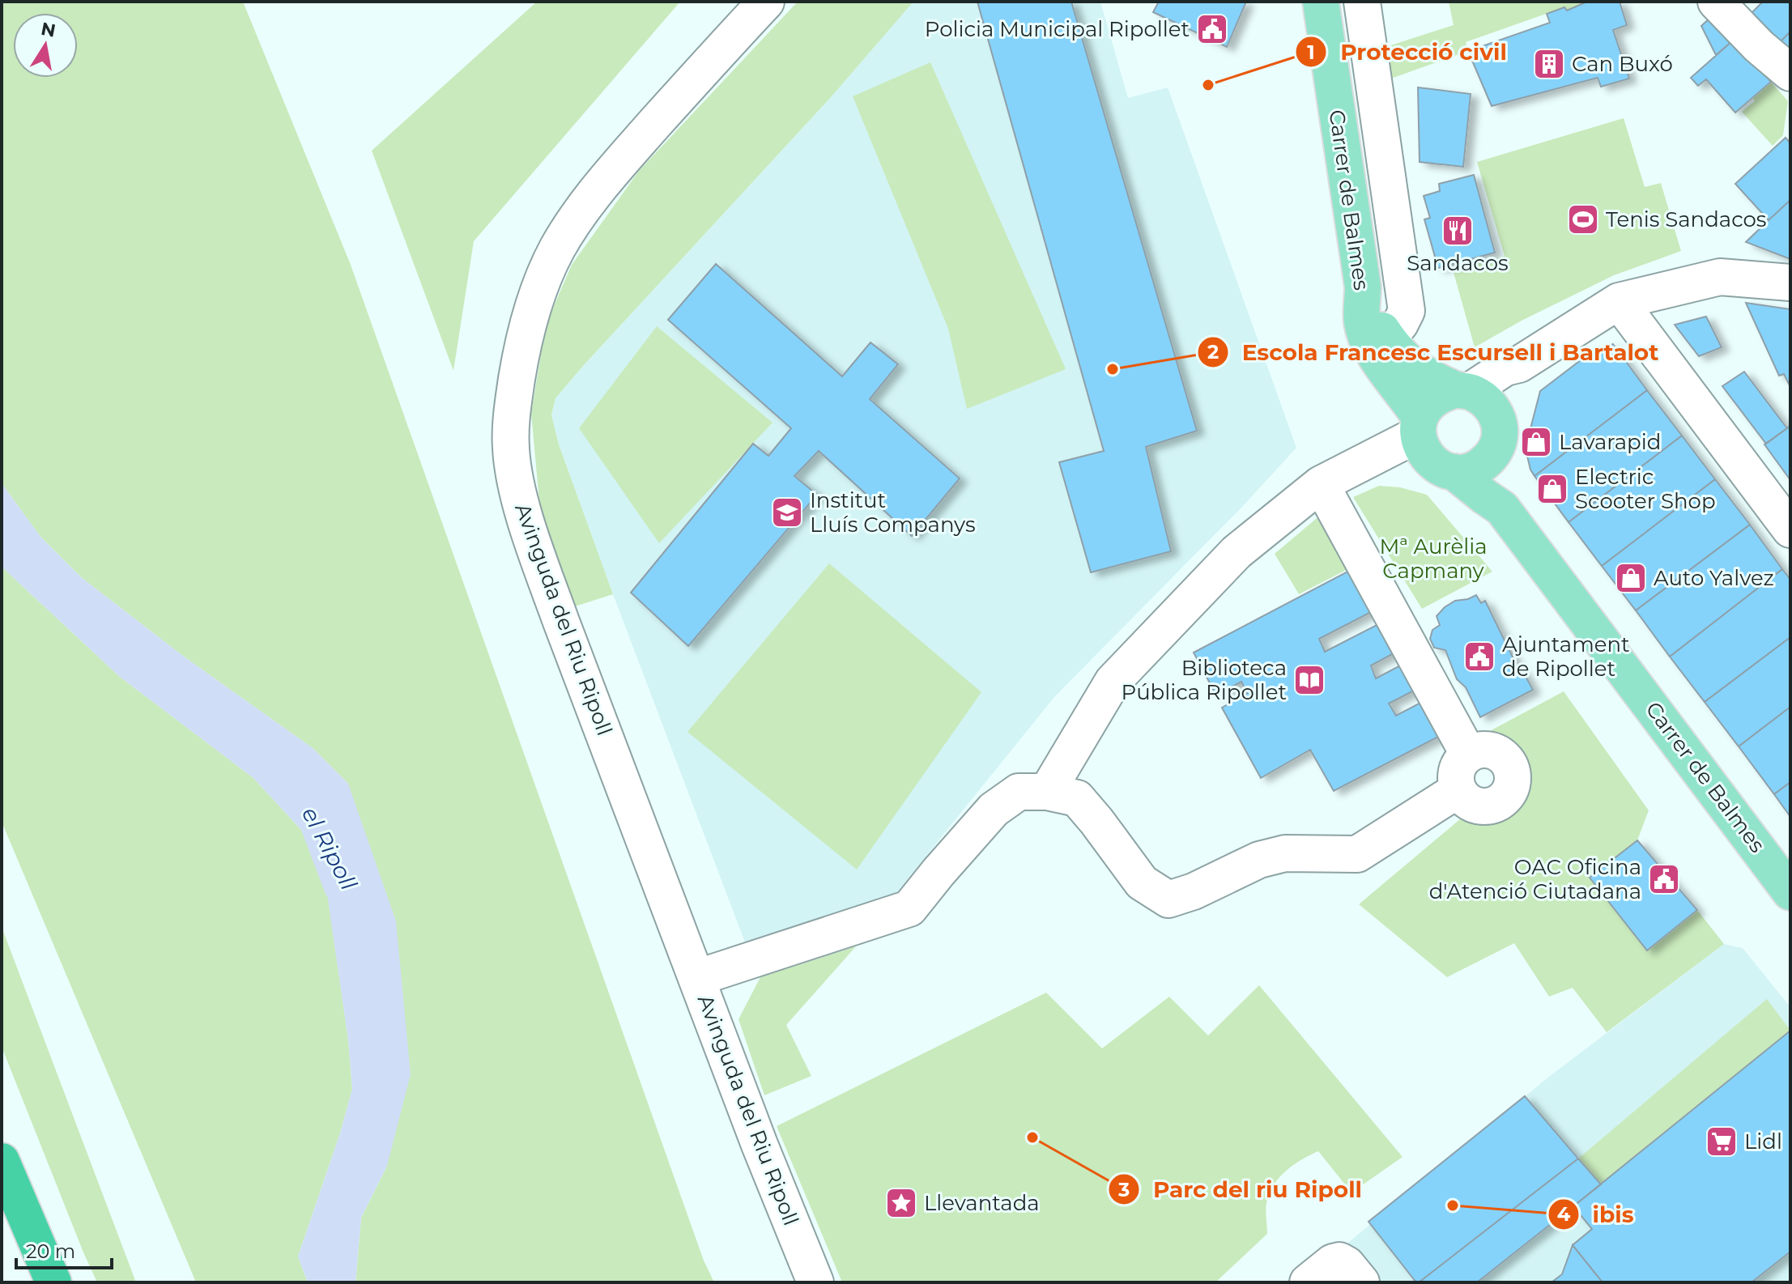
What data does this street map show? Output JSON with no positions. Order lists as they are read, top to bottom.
{
  "streets": {
    "main road": ["Carrer de Balmes"],
    "street": ["Avinguda del Riu Ripoll"]
  },
  "water": ["el Ripoll"],
  "parks": ["Mª Aurèlia Capmany"],
  "places": {
    "public building": ["Policia Municipal Ripollet", "Ajuntament de Ripollet", "OAC Oficina d'Atenció Ciutadana"],
    "building": ["Can Buxó"],
    "other": [
      "Protecció civil",
      "Escola Francesc Escursell i Bartalot",
      "Parc del riu Ripoll",
      "ibis"
    ],
    "sports": ["Tenis Sandacos"],
    "restaurant": ["Sandacos"],
    "shop": ["Lavarapid", "Electric Scooter Shop", "Auto Yalvez"],
    "school or university": ["Institut Lluís Companys"],
    "library": ["Biblioteca Pública Ripollet"],
    "supermarket": ["Lidl"],
    "place": ["Llevantada"]
  },
  "scale_bar": "20 m",
  "north": "top"
}
